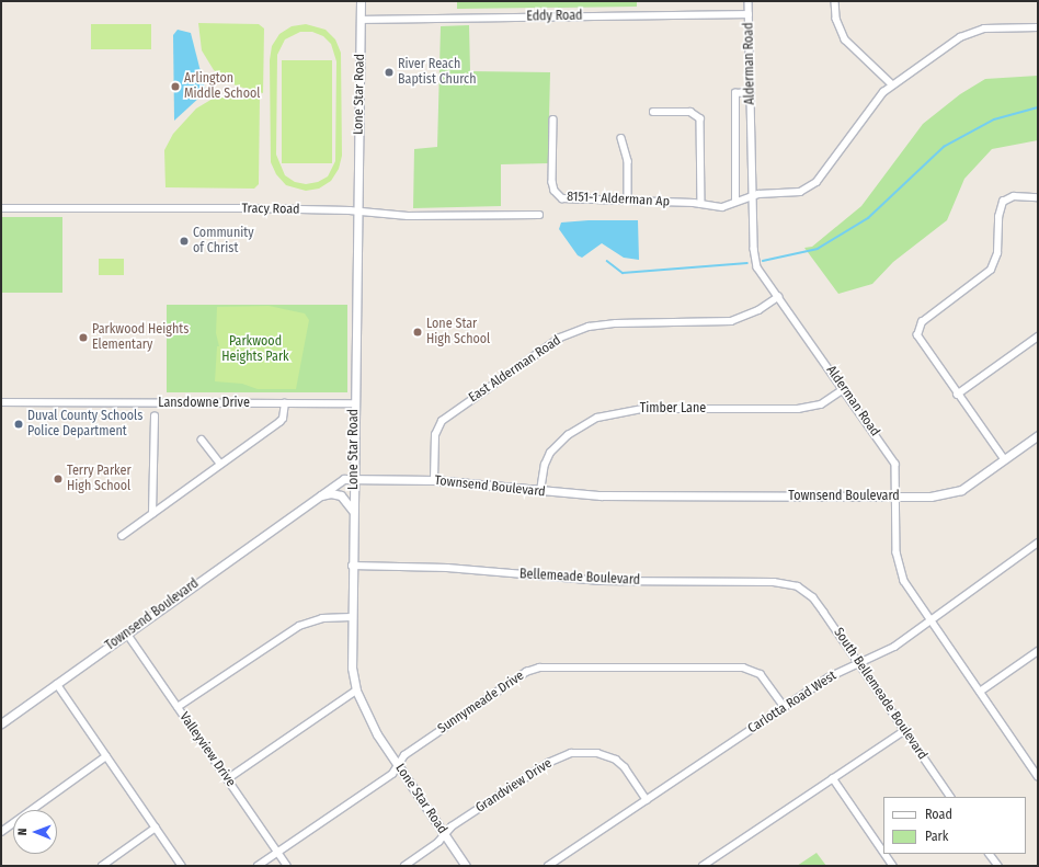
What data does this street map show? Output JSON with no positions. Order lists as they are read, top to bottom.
{
  "streets": {
    "street": [
      "Eddy Road",
      "Alderman Road",
      "Lone Star Road",
      "8151-1 Alderman Ap",
      "Tracy Road",
      "East Alderman Road",
      "Lansdowne Drive",
      "Timber Lane",
      "Townsend Boulevard",
      "Bellemeade Boulevard",
      "South Bellemeade Boulevard",
      "Sunnymeade Drive",
      "Carlotta Road West",
      "Valleyview Drive",
      "Grandview Drive"
    ]
  },
  "crossings": [
    ["Eddy Road", "Alderman Road"],
    ["Eddy Road", "Lone Star Road"],
    ["Alderman Road", "8151-1 Alderman Ap"],
    ["Alderman Road", "East Alderman Road"],
    ["Alderman Road", "Timber Lane"],
    ["Alderman Road", "Townsend Boulevard"],
    ["Alderman Road", "Carlotta Road West"],
    ["Lone Star Road", "Tracy Road"],
    ["Lone Star Road", "Lansdowne Drive"],
    ["Lone Star Road", "Townsend Boulevard"],
    ["Lone Star Road", "Bellemeade Boulevard"],
    ["Lone Star Road", "Sunnymeade Drive"],
    ["Lone Star Road", "Grandview Drive"],
    ["East Alderman Road", "Townsend Boulevard"],
    ["Timber Lane", "Townsend Boulevard"],
    ["Townsend Boulevard", "Valleyview Drive"],
    ["Bellemeade Boulevard", "South Bellemeade Boulevard"],
    ["South Bellemeade Boulevard", "Carlotta Road West"],
    ["Sunnymeade Drive", "Carlotta Road West"],
    ["Sunnymeade Drive", "Valleyview Drive"],
    ["Carlotta Road West", "Grandview Drive"]
  ],
  "parks": ["Parkwood Heights Park"],
  "places": [
    "River Reach Baptist Church",
    "Arlington Middle School",
    "Community of Christ",
    "Lone Star High School",
    "Parkwood Heights Elementary",
    "Duval County Schools Police Department",
    "Terry Parker High School"
  ],
  "legend": ["Road", "Park"],
  "north": "left"
}
